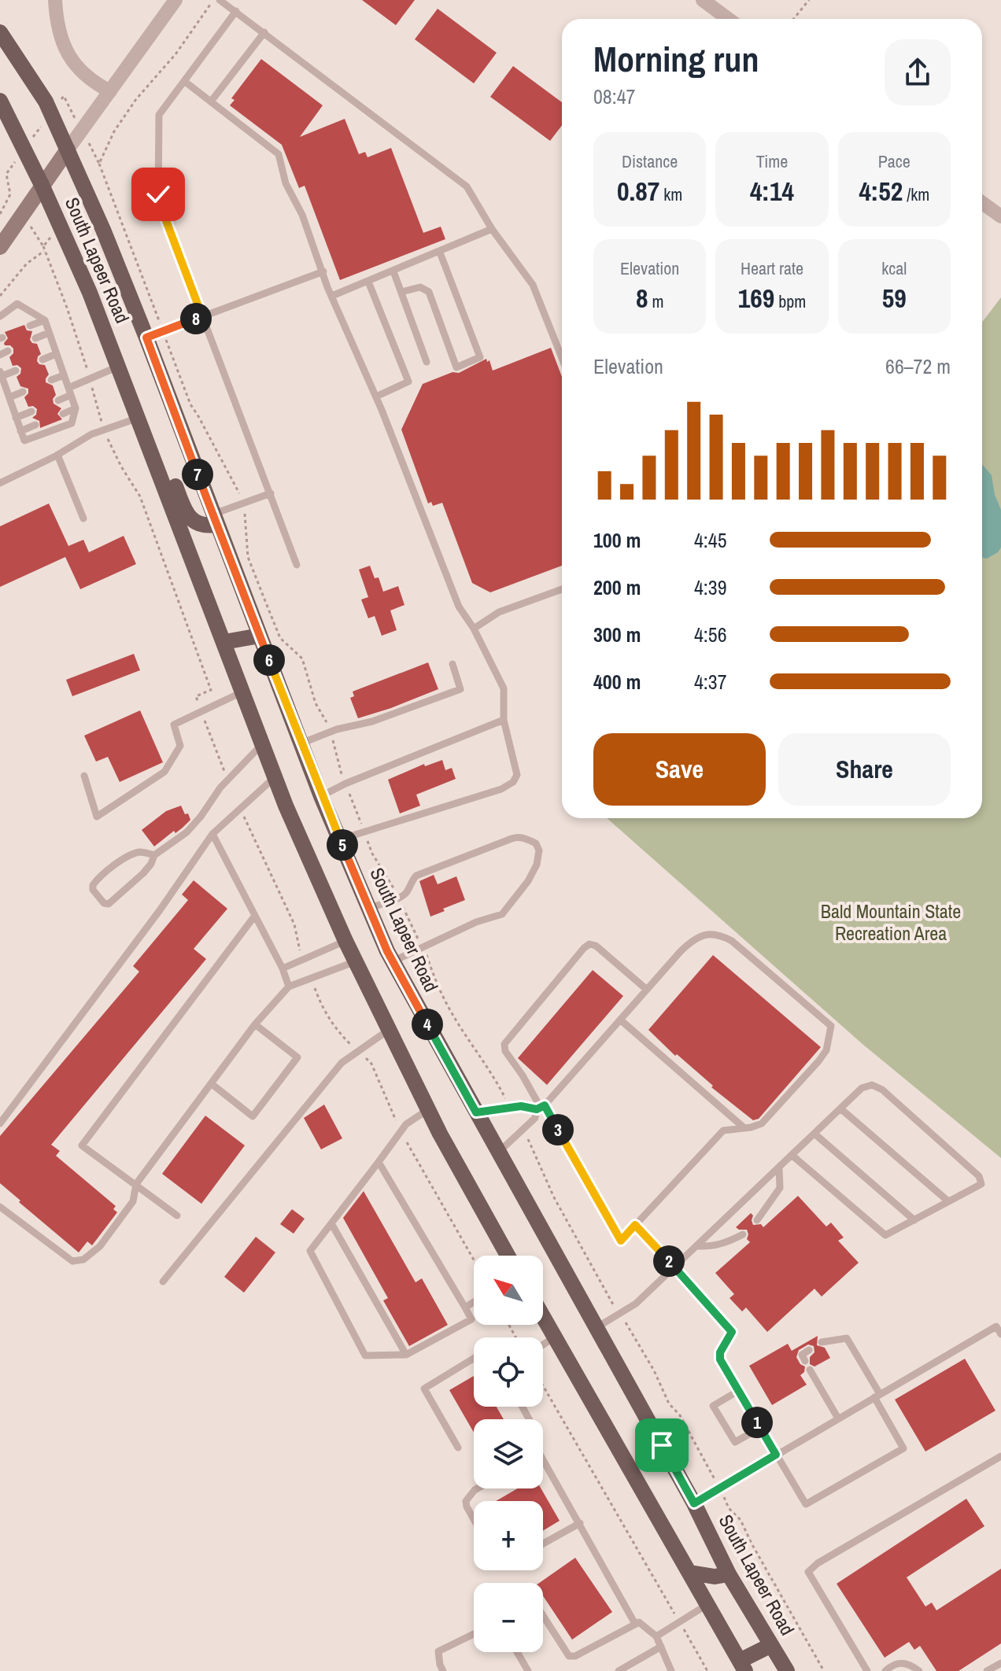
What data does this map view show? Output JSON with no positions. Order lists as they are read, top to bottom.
{
  "streets": {
    "main road": ["South Lapeer Road"]
  },
  "parks": ["Bald Mountain State Recreation Area"],
  "north": "top left",
  "page": {
    "heading": ["Morning run", "08:47"],
    "stats": [
      ["Distance", "0.87 km"],
      ["Time", "4:14"],
      ["Pace", "4:52 /km"],
      ["Elevation", "8 m"],
      ["Heart rate", "169 bpm"],
      ["kcal", "59"]
    ],
    "pins": [
      "8",
      "7",
      "6",
      "5",
      "4",
      "3",
      "2",
      "1"
    ],
    "chart": ["Elevation", "66–72 m"],
    "list": [
      {
        "name": "100 m",
        "note": "4:45"
      },
      {
        "name": "200 m",
        "note": "4:39"
      },
      {
        "name": "300 m",
        "note": "4:56"
      },
      {
        "name": "400 m",
        "note": "4:37"
      }
    ],
    "buttons": ["Save", "Share"],
    "map_buttons": ["+", "−"]
  }
}
